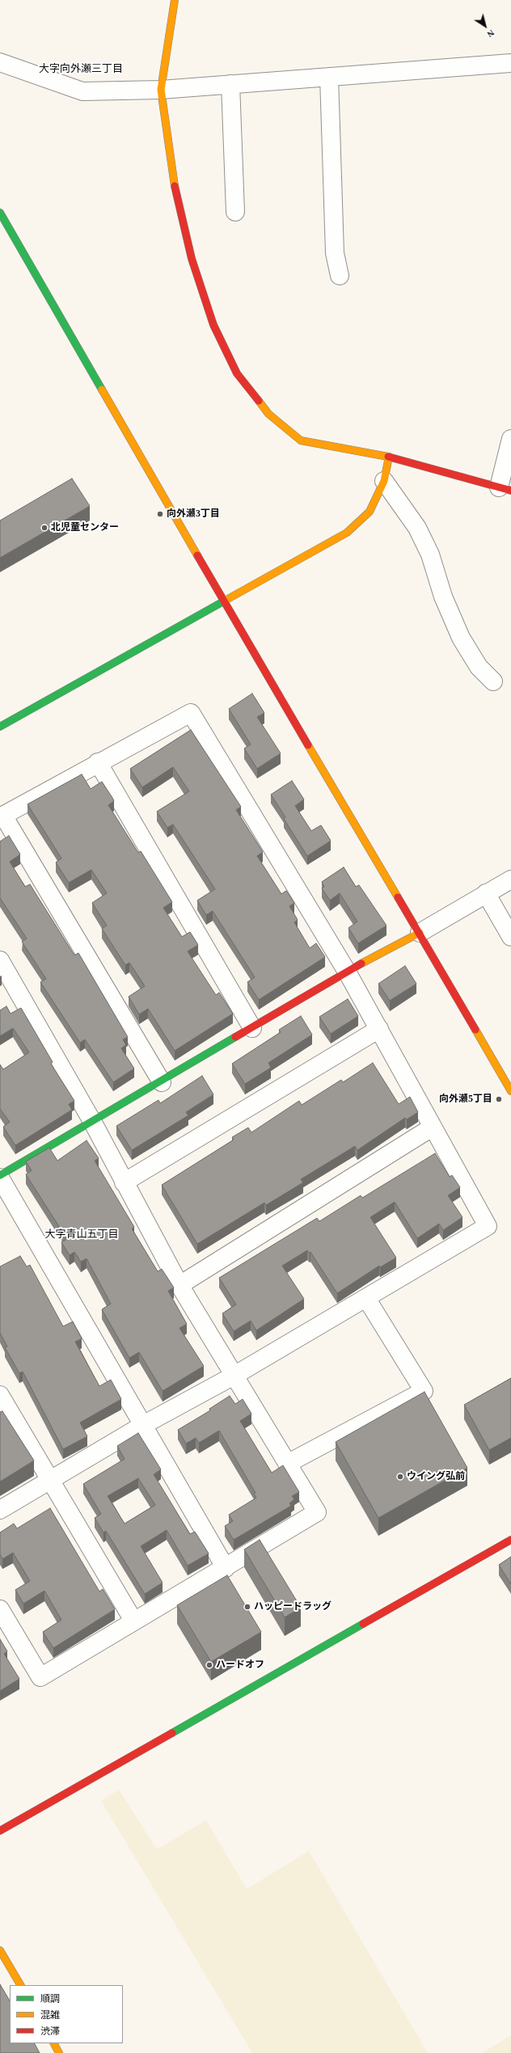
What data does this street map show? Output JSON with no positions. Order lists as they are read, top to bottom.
{
  "districts": ["大字向外瀬三丁目", "大字青山五丁目"],
  "places": [
    "向外瀬3丁目",
    "北児童センター",
    "向外瀬5丁目",
    "ウイング弘前",
    "ハッピードラッグ",
    "ハードオフ"
  ],
  "legend": ["順調", "混雑", "渋滞"],
  "north": "bottom right"
}
